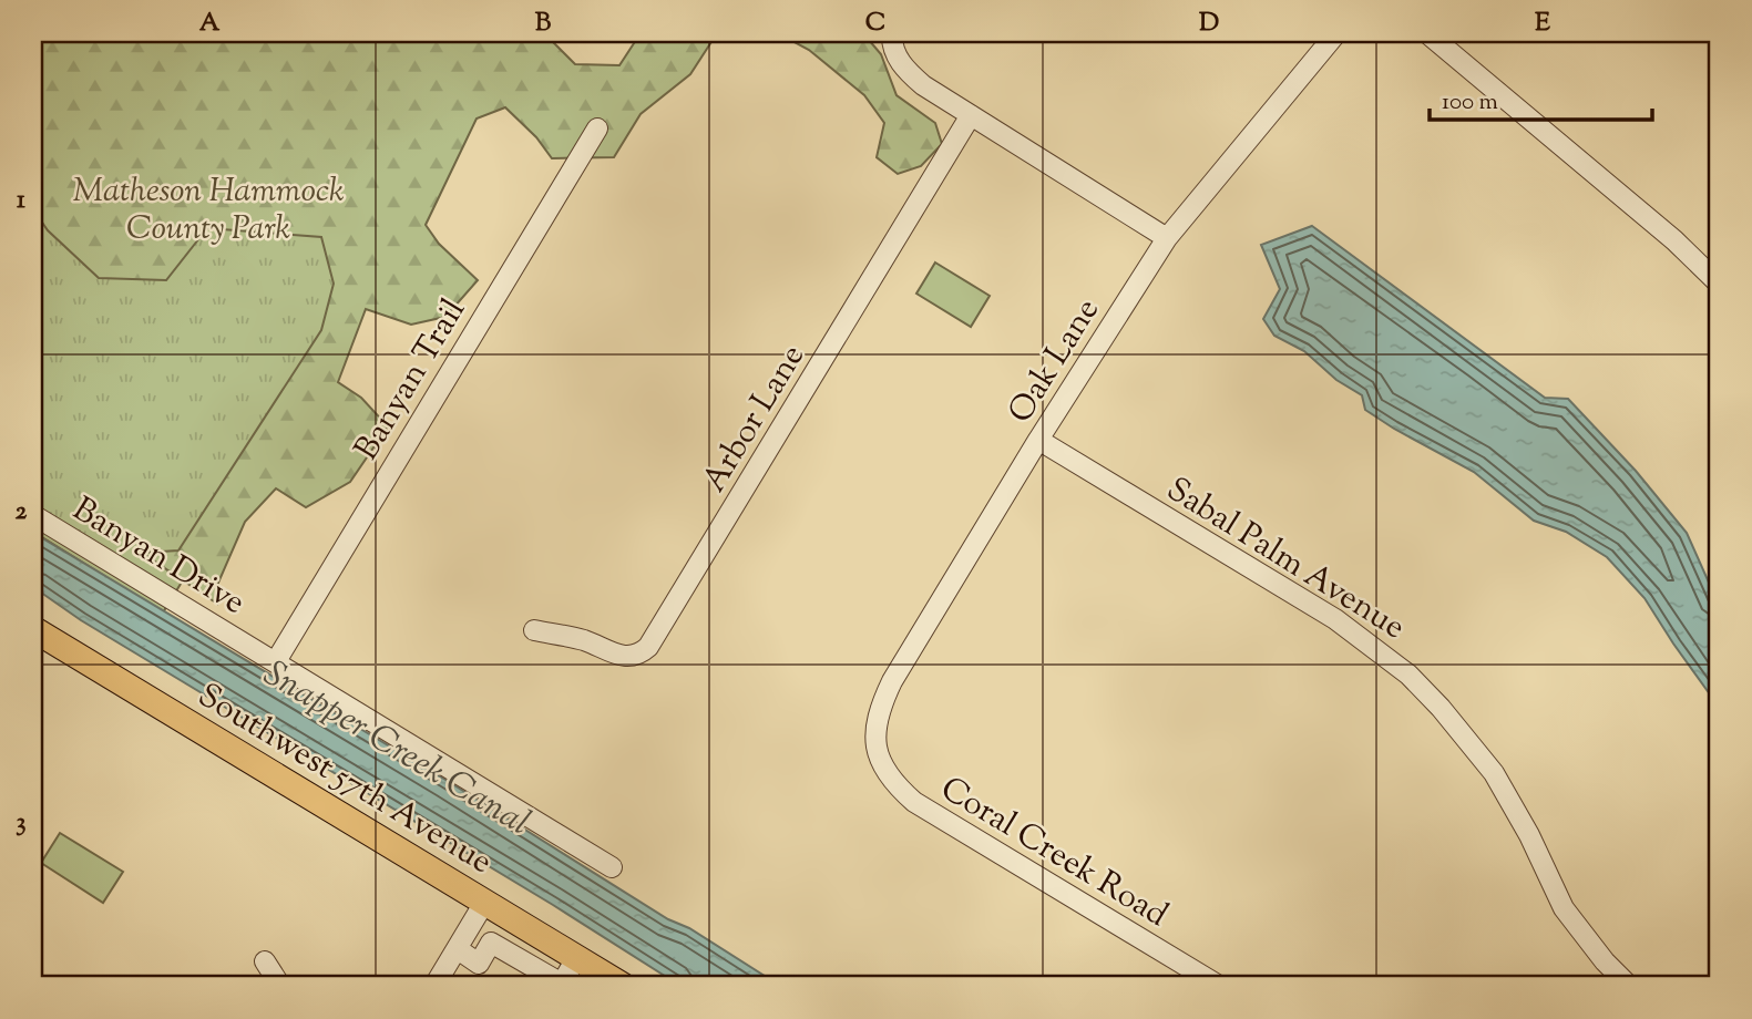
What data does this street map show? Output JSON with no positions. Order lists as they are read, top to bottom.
{
  "streets": {
    "main road": ["Southwest 57th Avenue"],
    "street": [
      "Oak Lane",
      "Banyan Trail",
      "Arbor Lane",
      "Banyan Drive",
      "Sabal Palm Avenue",
      "Coral Creek Road"
    ]
  },
  "crossings": [
    ["Oak Lane", "Sabal Palm Avenue"],
    ["Oak Lane", "Coral Creek Road"],
    ["Banyan Trail", "Banyan Drive"]
  ],
  "water": ["Snapper Creek Canal"],
  "parks": ["Matheson Hammock County Park"],
  "scale_bar": "100 m",
  "grid": {
    "columns": [
      "A",
      "B",
      "C",
      "D",
      "E"
    ],
    "rows": ["1", "2", "3"]
  }
}
